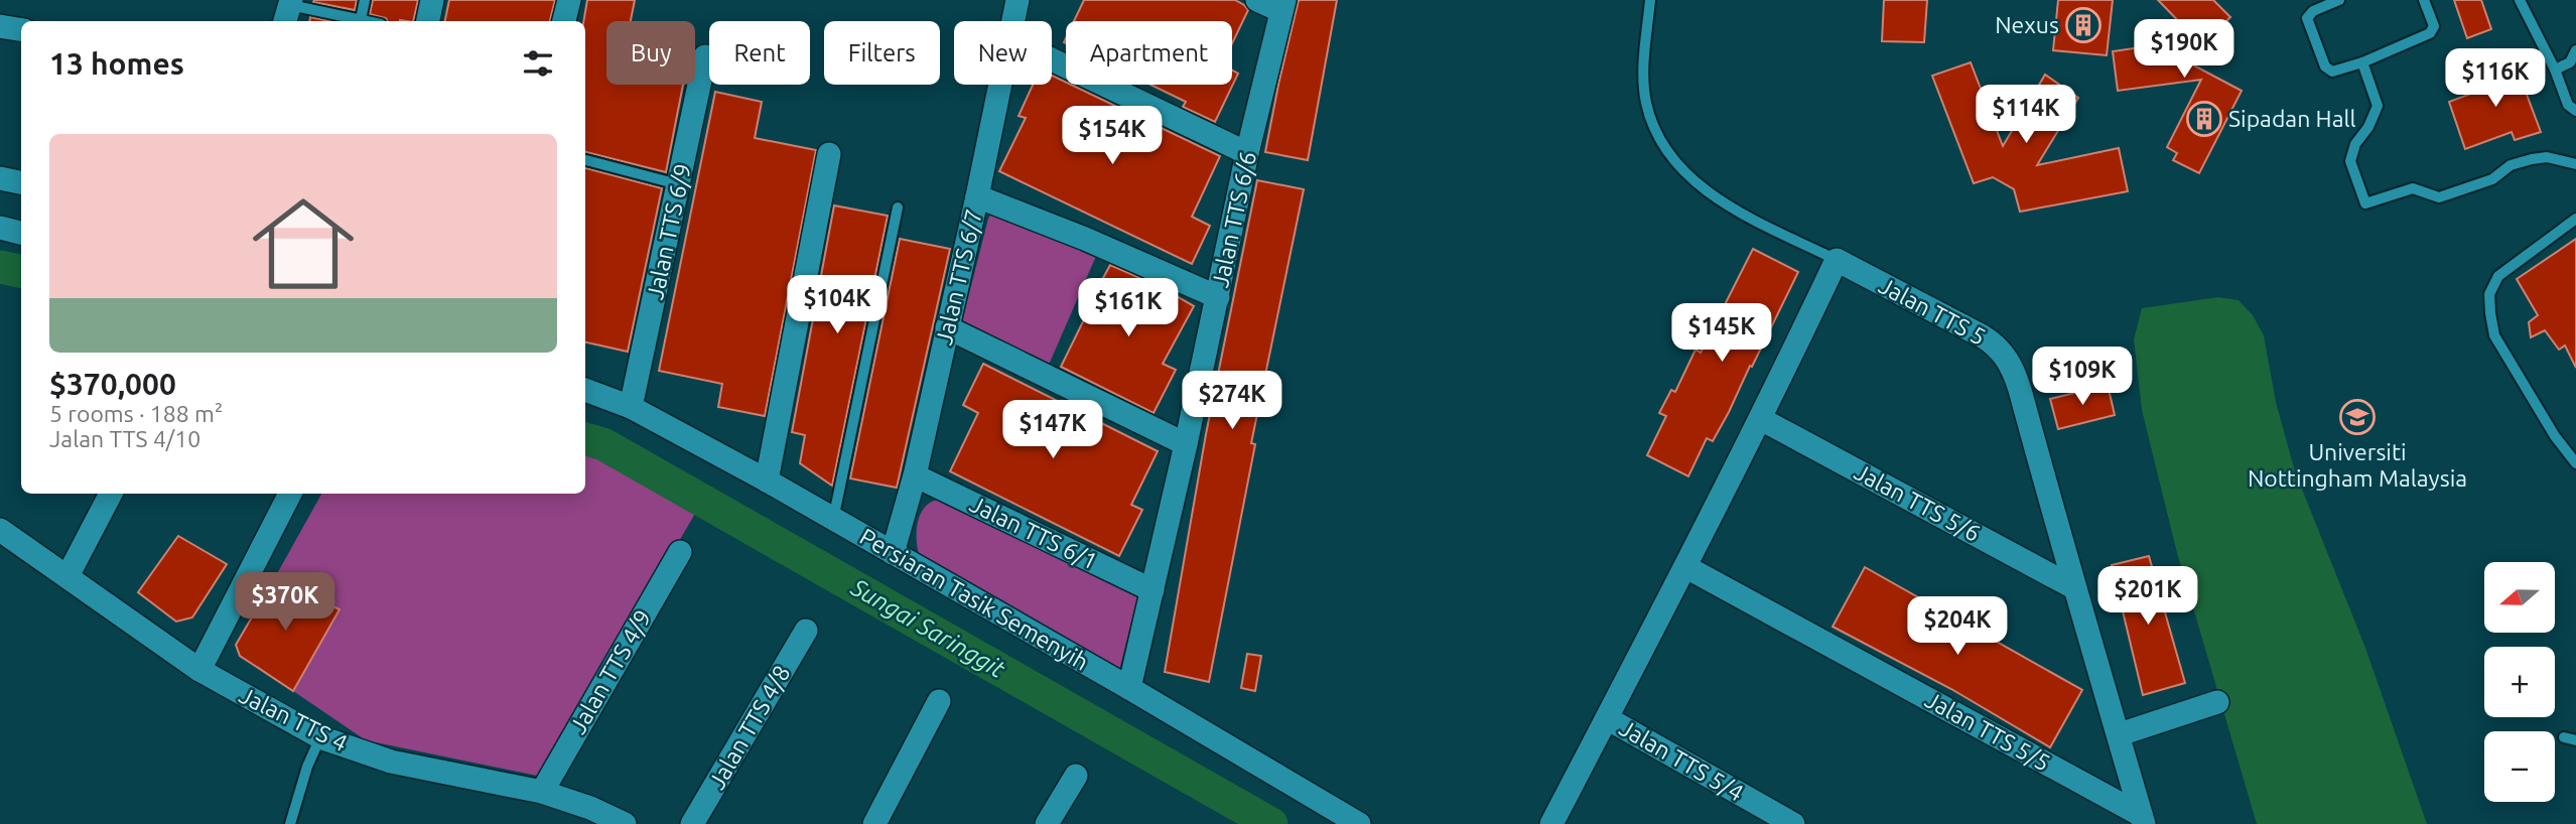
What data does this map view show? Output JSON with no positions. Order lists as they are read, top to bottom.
{
  "streets": {
    "street": [
      "Jalan TTS 6/6",
      "Jalan TTS 6/9",
      "Jalan TTS 6/7",
      "Jalan TTS 5",
      "Jalan TTS 5/6",
      "Jalan TTS 6/1",
      "Persiaran Tasik Semenyih",
      "Jalan TTS 4/9",
      "Jalan TTS 4",
      "Jalan TTS 4/8",
      "Jalan TTS 5/5",
      "Jalan TTS 5/4"
    ]
  },
  "crossings": [
    ["Jalan TTS 6/6", "Jalan TTS 6/1"],
    ["Jalan TTS 6/6", "Persiaran Tasik Semenyih"],
    ["Jalan TTS 6/9", "Persiaran Tasik Semenyih"],
    ["Jalan TTS 6/7", "Jalan TTS 6/1"],
    ["Jalan TTS 6/7", "Persiaran Tasik Semenyih"],
    ["Jalan TTS 5", "Jalan TTS 5/6"],
    ["Jalan TTS 5", "Jalan TTS 5/5"],
    ["Jalan TTS 4/9", "Jalan TTS 4"]
  ],
  "water": ["Sungai Saringgit"],
  "places": {
    "building": ["Nexus", "Sipadan Hall"],
    "school or university": ["Universiti Nottingham Malaysia"]
  },
  "north": "left",
  "page": {
    "price": [
      "$190K",
      "$116K",
      "$114K",
      "$154K",
      "$104K",
      "$161K",
      "$145K",
      "$109K",
      "$274K",
      "$147K",
      "$201K",
      "$370K",
      "$204K"
    ],
    "chip": [
      "Buy",
      "Rent",
      "Filters",
      "New",
      "Apartment"
    ],
    "heading": "13 homes",
    "list": [
      {
        "name": "$370,000",
        "note": "5 rooms · 188 m² · Jalan TTS 4/10"
      }
    ],
    "map_buttons": ["+", "−"]
  }
}
